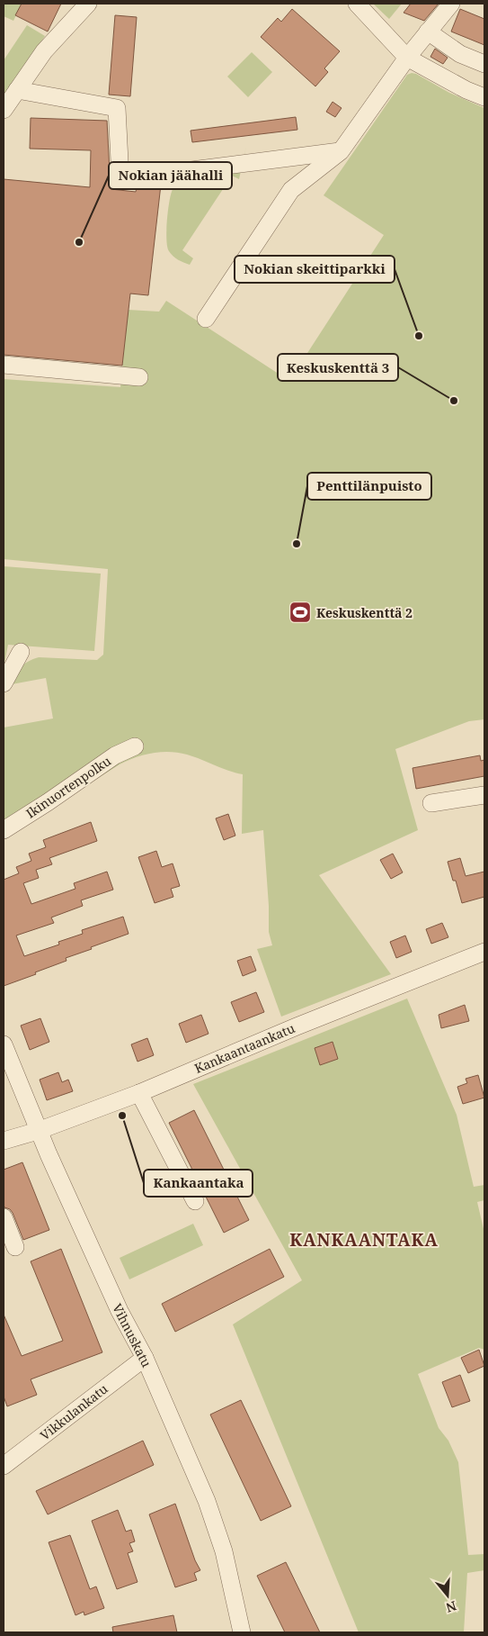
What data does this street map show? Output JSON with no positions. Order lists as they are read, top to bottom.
{
  "streets": {
    "street": [
      "Ikinuortenpolku",
      "Kankaantaankatu",
      "Vihnuskatu",
      "Vikkulankatu"
    ]
  },
  "crossings": [
    ["Kankaantaankatu", "Vihnuskatu"],
    ["Vihnuskatu", "Vikkulankatu"]
  ],
  "districts": ["KANKAANTAKA"],
  "places": {
    "other": [
      "Nokian jäähalli",
      "Nokian skeittiparkki",
      "Keskuskenttä 3",
      "Penttilänpuisto",
      "Kankaantaka"
    ],
    "sports": ["Keskuskenttä 2"]
  },
  "north": "bottom"
}
